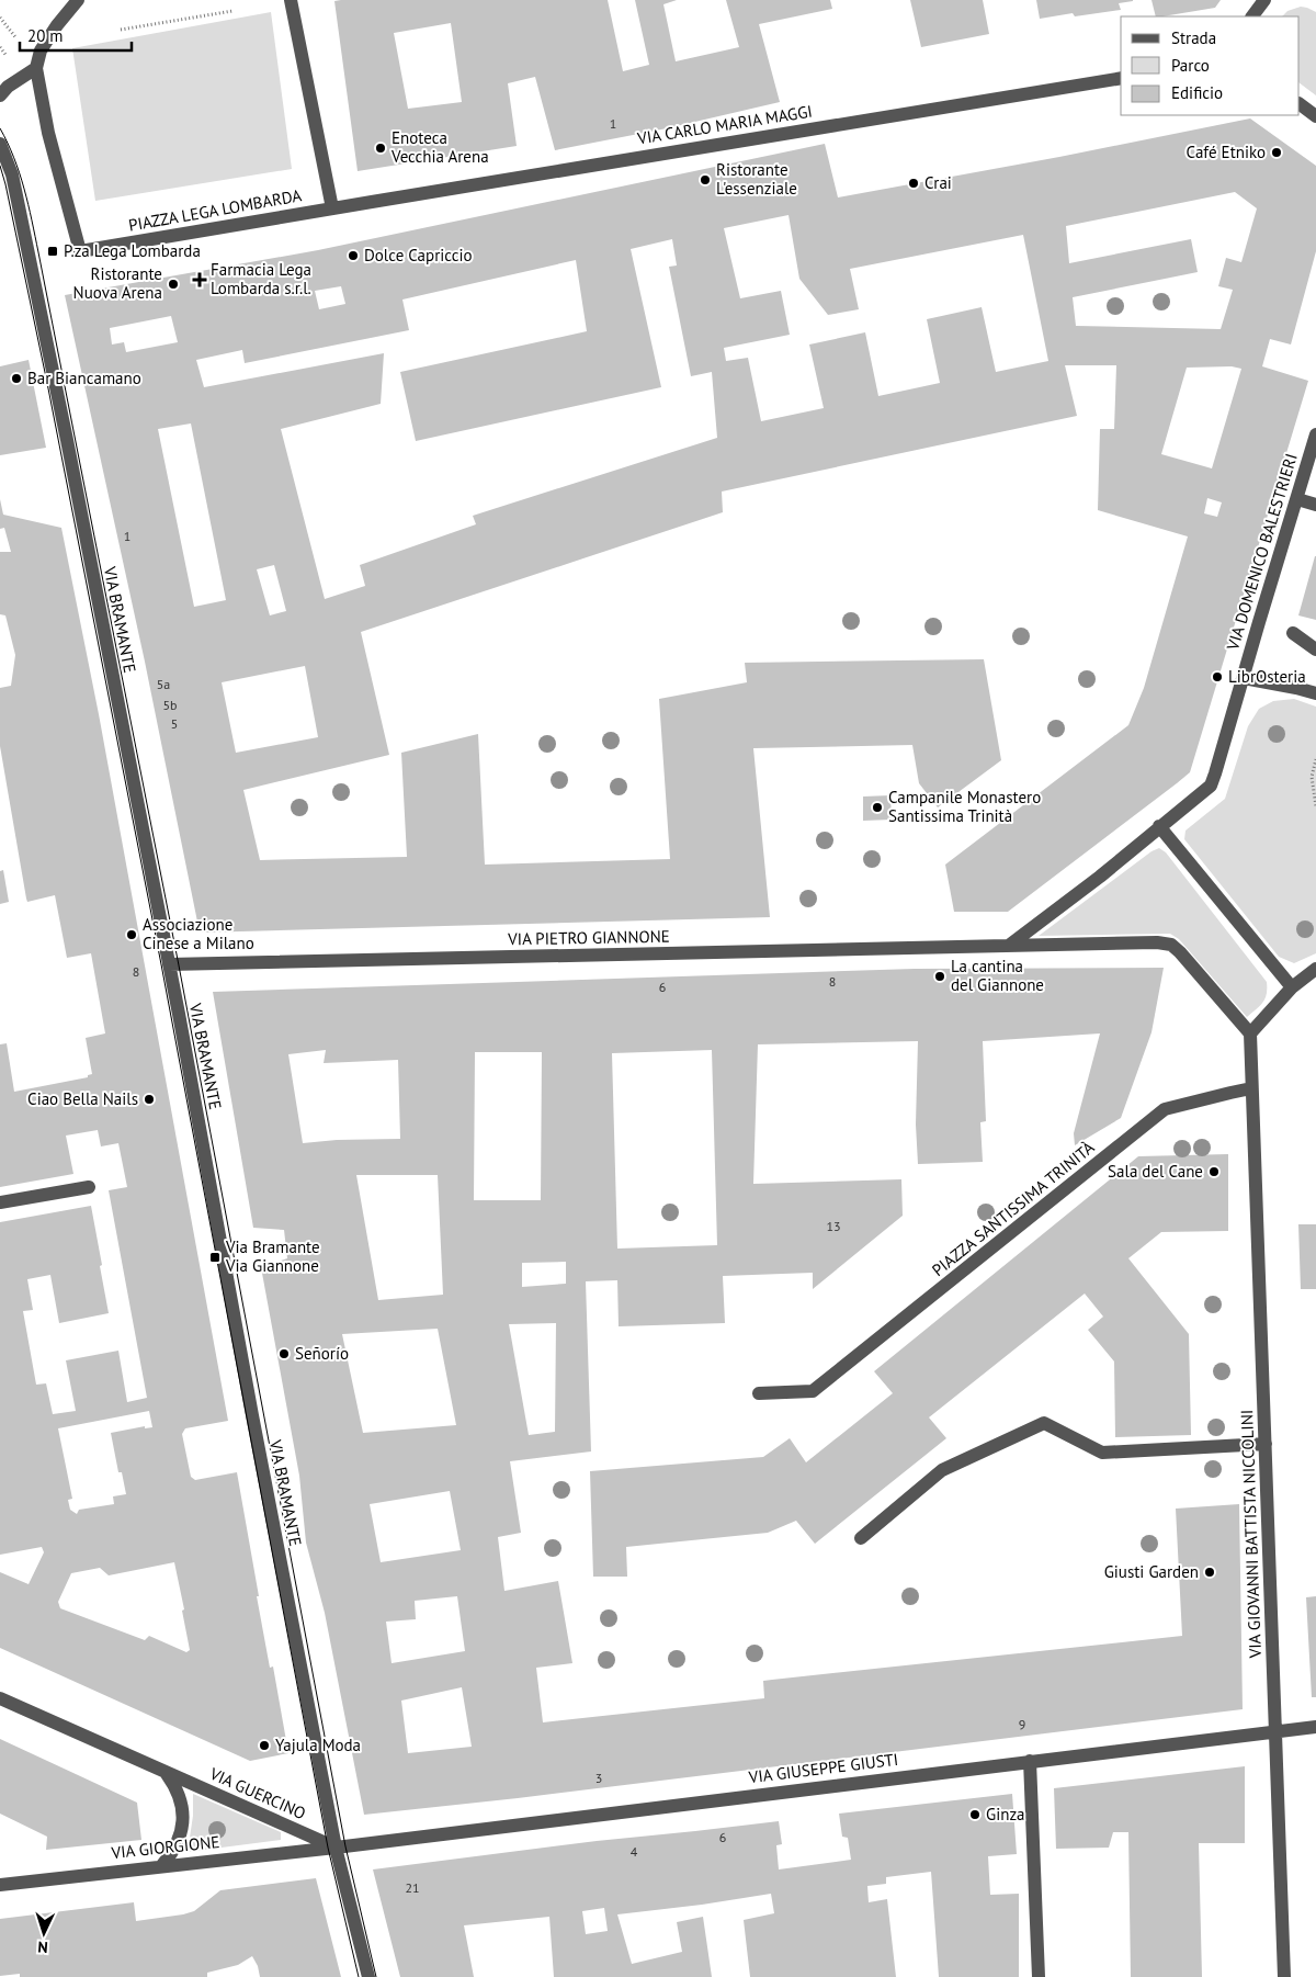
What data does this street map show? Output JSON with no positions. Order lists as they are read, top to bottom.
{
  "streets": {
    "street": [
      "VIA CARLO MARIA MAGGI",
      "PIAZZA LEGA LOMBARDA",
      "VIA DOMENICO BALESTRIERI",
      "VIA BRAMANTE",
      "VIA PIETRO GIANNONE",
      "PIAZZA SANTISSIMA TRINITÀ",
      "VIA GIOVANNI BATTISTA NICCOLINI",
      "VIA GIUSEPPE GIUSTI",
      "VIA GUERCINO",
      "VIA GIORGIONE"
    ]
  },
  "crossings": [
    ["VIA CARLO MARIA MAGGI", "PIAZZA LEGA LOMBARDA"],
    ["VIA BRAMANTE", "VIA PIETRO GIANNONE"],
    ["VIA BRAMANTE", "VIA GIUSEPPE GIUSTI"],
    ["VIA BRAMANTE", "VIA GUERCINO"],
    ["VIA BRAMANTE", "VIA GIORGIONE"],
    ["PIAZZA SANTISSIMA TRINITÀ", "VIA GIOVANNI BATTISTA NICCOLINI"],
    ["VIA GIOVANNI BATTISTA NICCOLINI", "VIA GIUSEPPE GIUSTI"],
    ["VIA GIUSEPPE GIUSTI", "VIA GUERCINO"],
    ["VIA GIUSEPPE GIUSTI", "VIA GIORGIONE"],
    ["VIA GUERCINO", "VIA GIORGIONE"]
  ],
  "places": {
    "other": [
      "Enoteca Vecchia Arena",
      "Café Etniko",
      "Ristorante L'essenziale",
      "Crai",
      "Dolce Capriccio",
      "Ristorante Nuova Arena",
      "Bar Biancamano",
      "LibrOsteria",
      "Campanile Monastero Santissima Trinità",
      "Associazione Cinese a Milano",
      "La cantina del Giannone",
      "Ciao Bella Nails",
      "Sala del Cane",
      "Señorío",
      "Giusti Garden",
      "Yajula Moda",
      "Ginza"
    ],
    "transit": ["P.za Lega Lombarda", "Via Bramante Via Giannone"],
    "health": ["Farmacia Lega Lombarda s.r.l."]
  },
  "house_numbers": [
    "1",
    "1",
    "5a",
    "5b",
    "5",
    "8",
    "8",
    "6",
    "13",
    "9",
    "3",
    "6",
    "4",
    "21"
  ],
  "legend": ["Strada", "Parco", "Edificio"],
  "scale_bar": "20 m",
  "north": "bottom"
}
